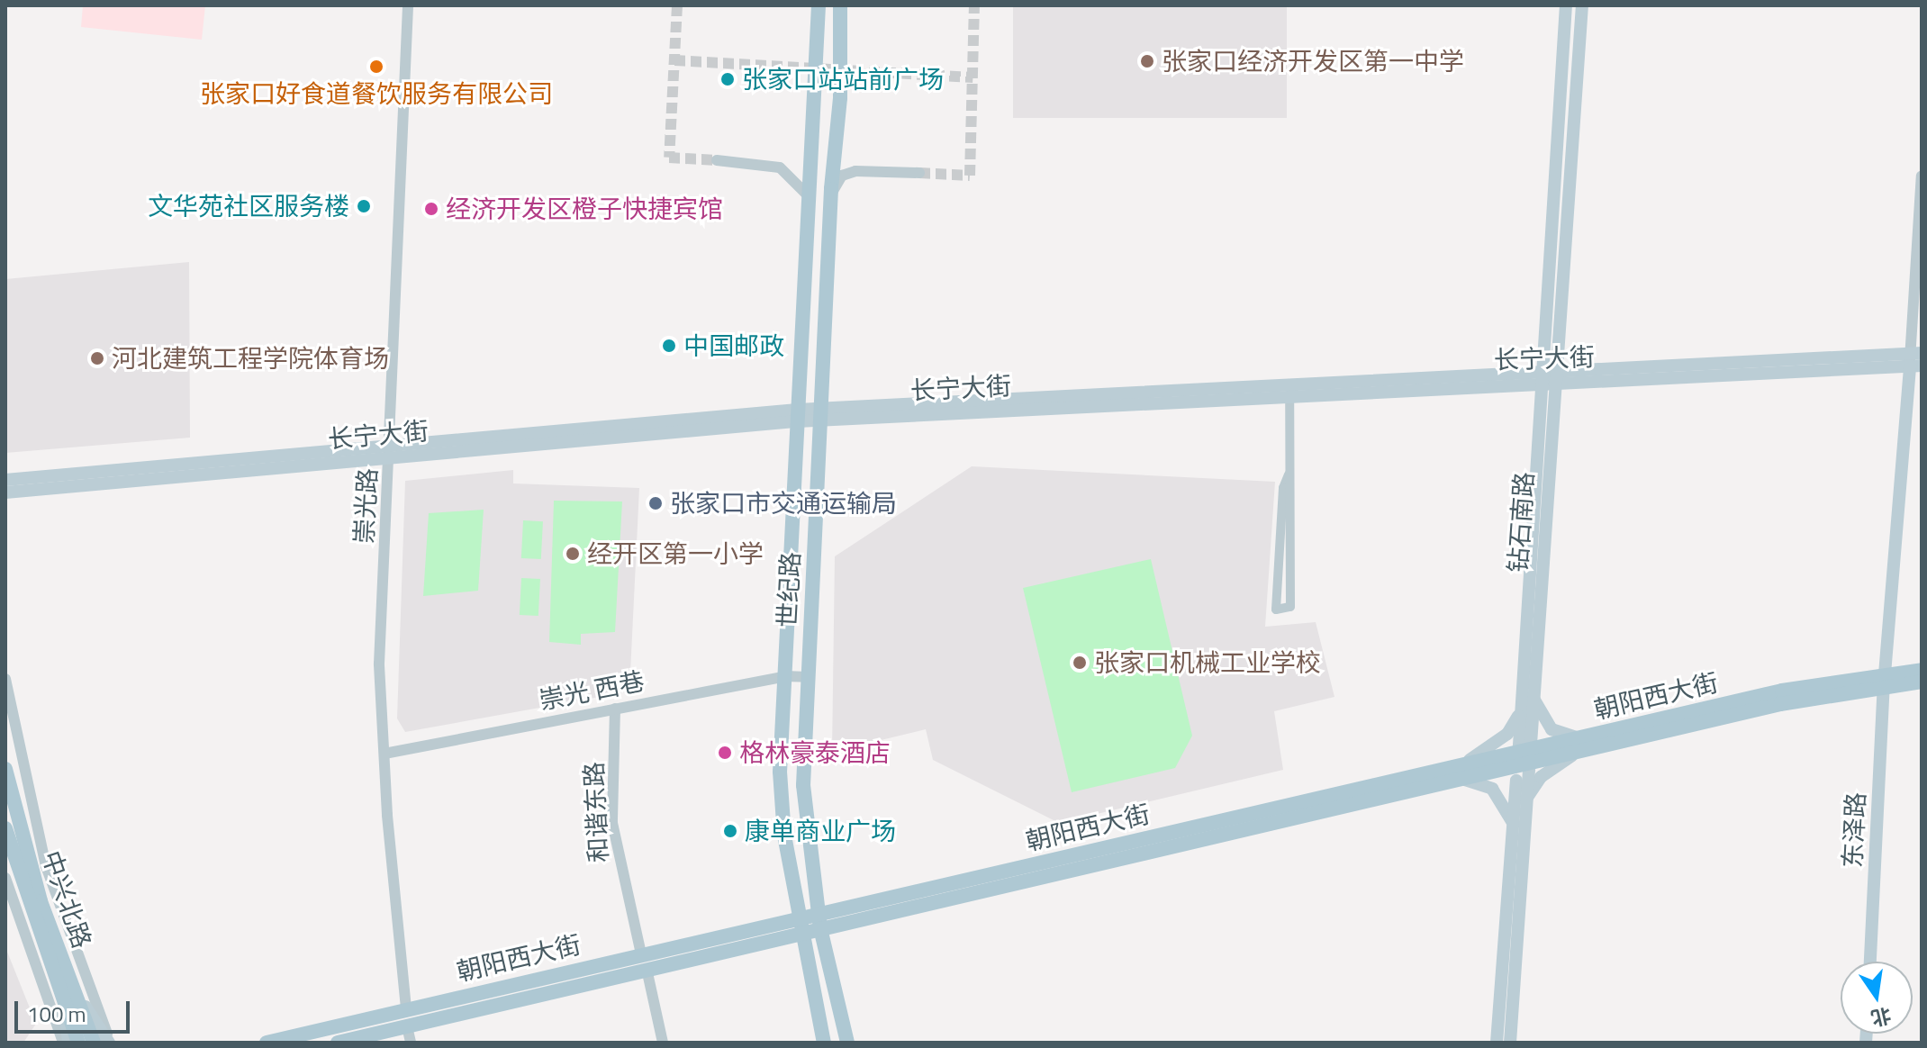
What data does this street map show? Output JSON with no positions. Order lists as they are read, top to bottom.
{
  "streets": {
    "main road": [
      "长宁大街",
      "钻石南路",
      "世纪路",
      "朝阳西大街",
      "东泽路",
      "中兴北路"
    ],
    "street": ["崇光路", "崇光 西巷", "和谐东路"]
  },
  "crossings": [
    ["长宁大街", "崇光路"],
    ["长宁大街", "钻石南路"],
    ["长宁大街", "世纪路"],
    ["长宁大街", "东泽路"],
    ["崇光路", "崇光 西巷"],
    ["崇光路", "朝阳西大街"],
    ["钻石南路", "朝阳西大街"],
    ["世纪路", "崇光 西巷"],
    ["世纪路", "朝阳西大街"],
    ["崇光 西巷", "和谐东路"],
    ["朝阳西大街", "和谐东路"],
    ["朝阳西大街", "东泽路"]
  ],
  "places": [
    "张家口经济开发区第一中学",
    "张家口好食道餐饮服务有限公司",
    "张家口站站前广场",
    "文华苑社区服务楼",
    "经济开发区橙子快捷宾馆",
    "中国邮政",
    "河北建筑工程学院体育场",
    "张家口市交通运输局",
    "经开区第一小学",
    "张家口机械工业学校",
    "格林豪泰酒店",
    "康单商业广场"
  ],
  "scale_bar": "100 m",
  "north": "bottom"
}
